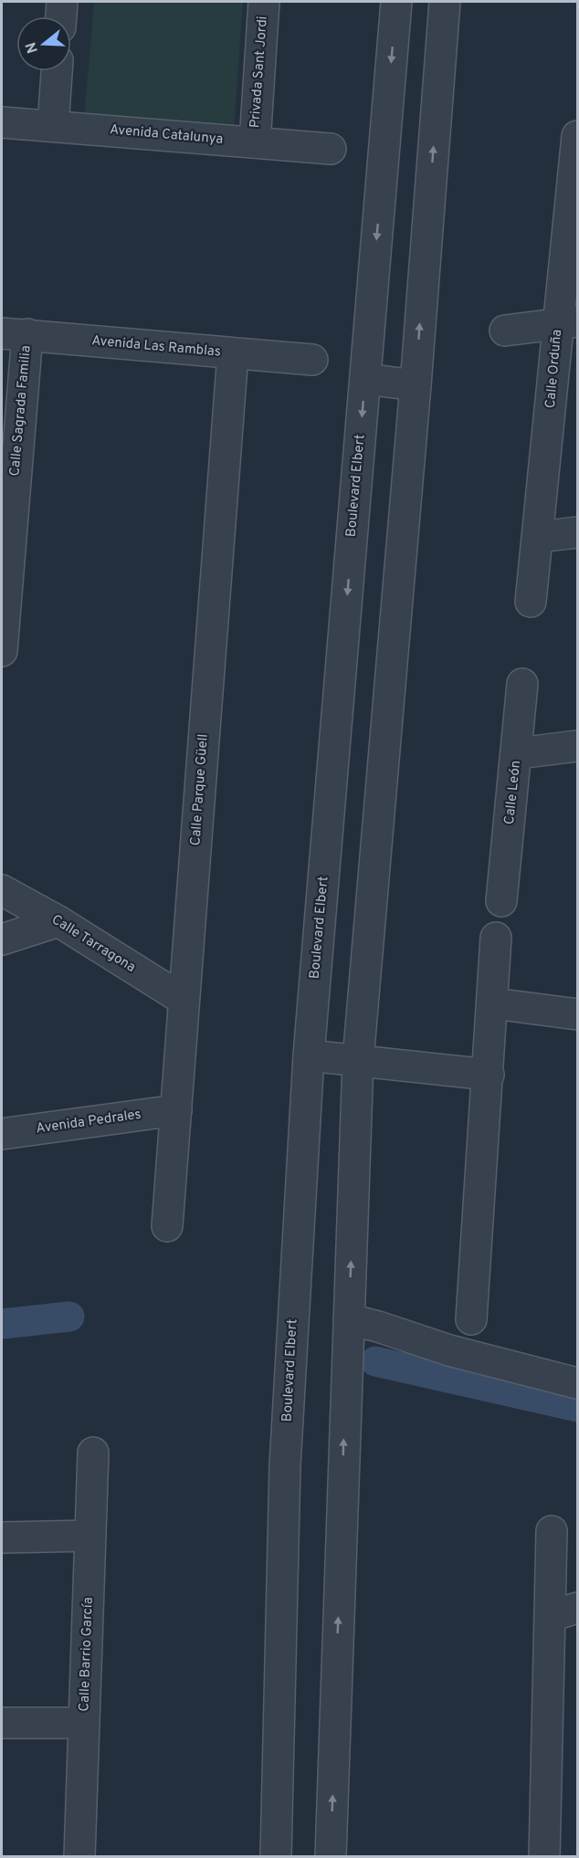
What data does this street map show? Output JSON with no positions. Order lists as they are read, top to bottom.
{
  "streets": {
    "street": [
      "Privada Sant Jordi",
      "Avenida Catalunya",
      "Avenida Las Ramblas",
      "Calle Orduña",
      "Calle Sagrada Familia",
      "Boulevard Elbert",
      "Calle Parque Güell",
      "Calle León",
      "Calle Tarragona",
      "Avenida Pedrales",
      "Calle Barrio García"
    ]
  },
  "crossings": [
    ["Privada Sant Jordi", "Avenida Catalunya"],
    ["Avenida Las Ramblas", "Calle Sagrada Familia"],
    ["Avenida Las Ramblas", "Calle Parque Güell"],
    ["Calle Parque Güell", "Calle Tarragona"],
    ["Calle Parque Güell", "Avenida Pedrales"]
  ],
  "north": "left"
}
